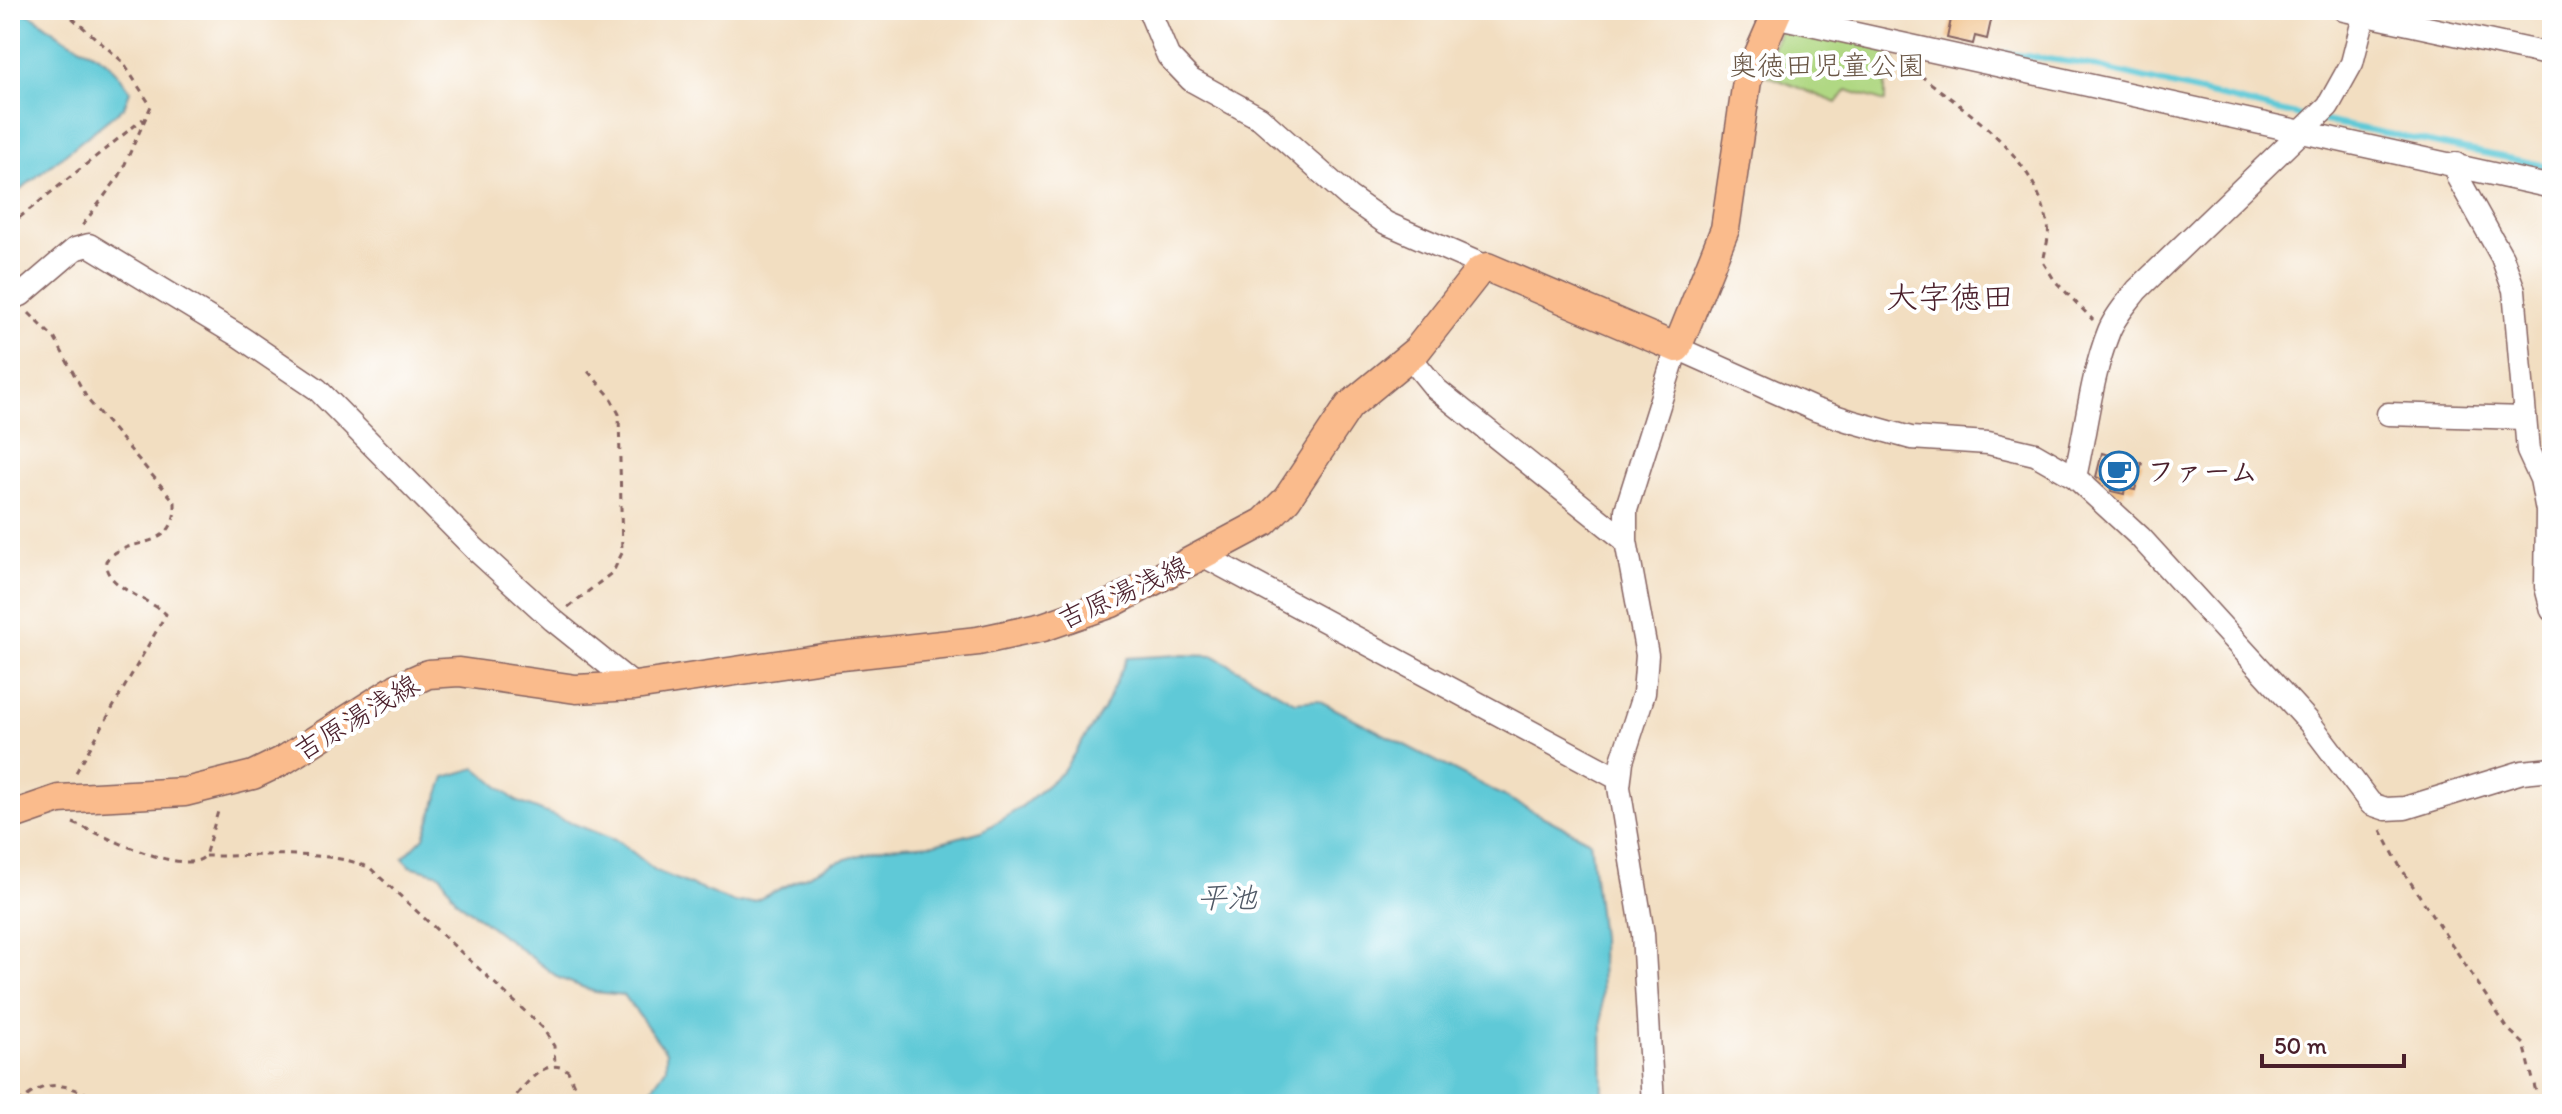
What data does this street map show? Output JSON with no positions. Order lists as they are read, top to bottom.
{
  "streets": {
    "main road": ["吉原湯浅線"]
  },
  "districts": ["大字徳田"],
  "water": ["平池"],
  "parks": ["奥徳田児童公園"],
  "places": {
    "cafe": ["ファーム"]
  },
  "scale_bar": "50 m"
}
